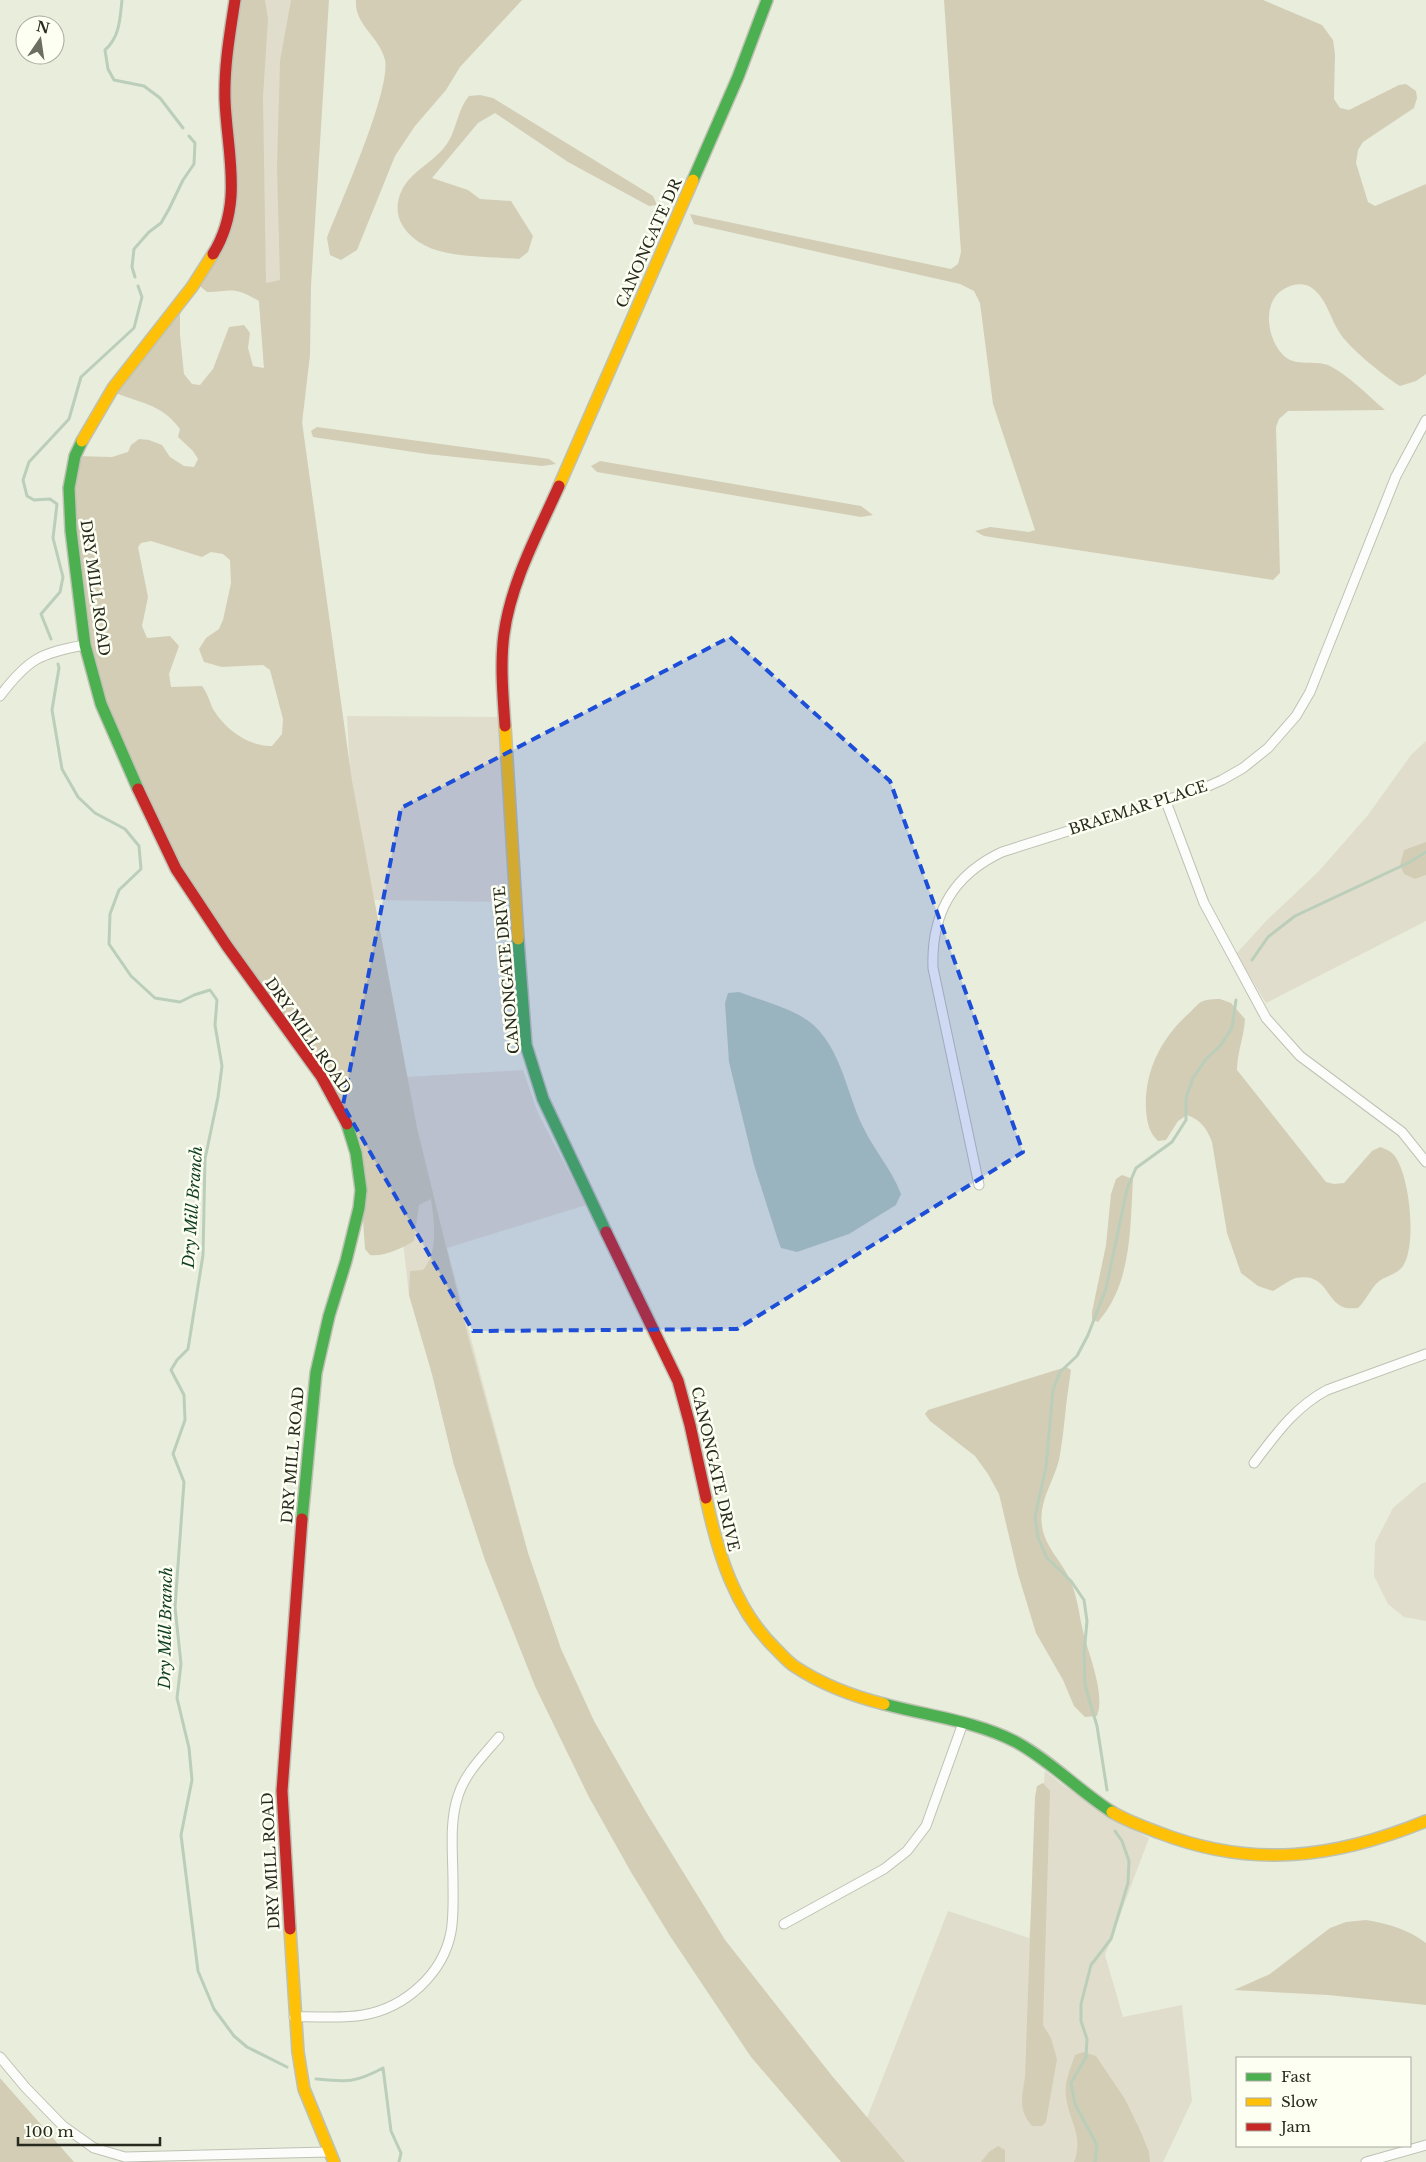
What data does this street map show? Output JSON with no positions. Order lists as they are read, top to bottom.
{
  "streets": {
    "street": [
      "CANONGATE DR",
      "DRY MILL ROAD",
      "BRAEMAR PLACE",
      "CANONGATE DRIVE"
    ]
  },
  "crossings": [
    ["CANONGATE DR", "CANONGATE DRIVE"]
  ],
  "water": ["Dry Mill Branch"],
  "legend": ["Fast", "Slow", "Jam"],
  "scale_bar": "100 m",
  "north": "top"
}
